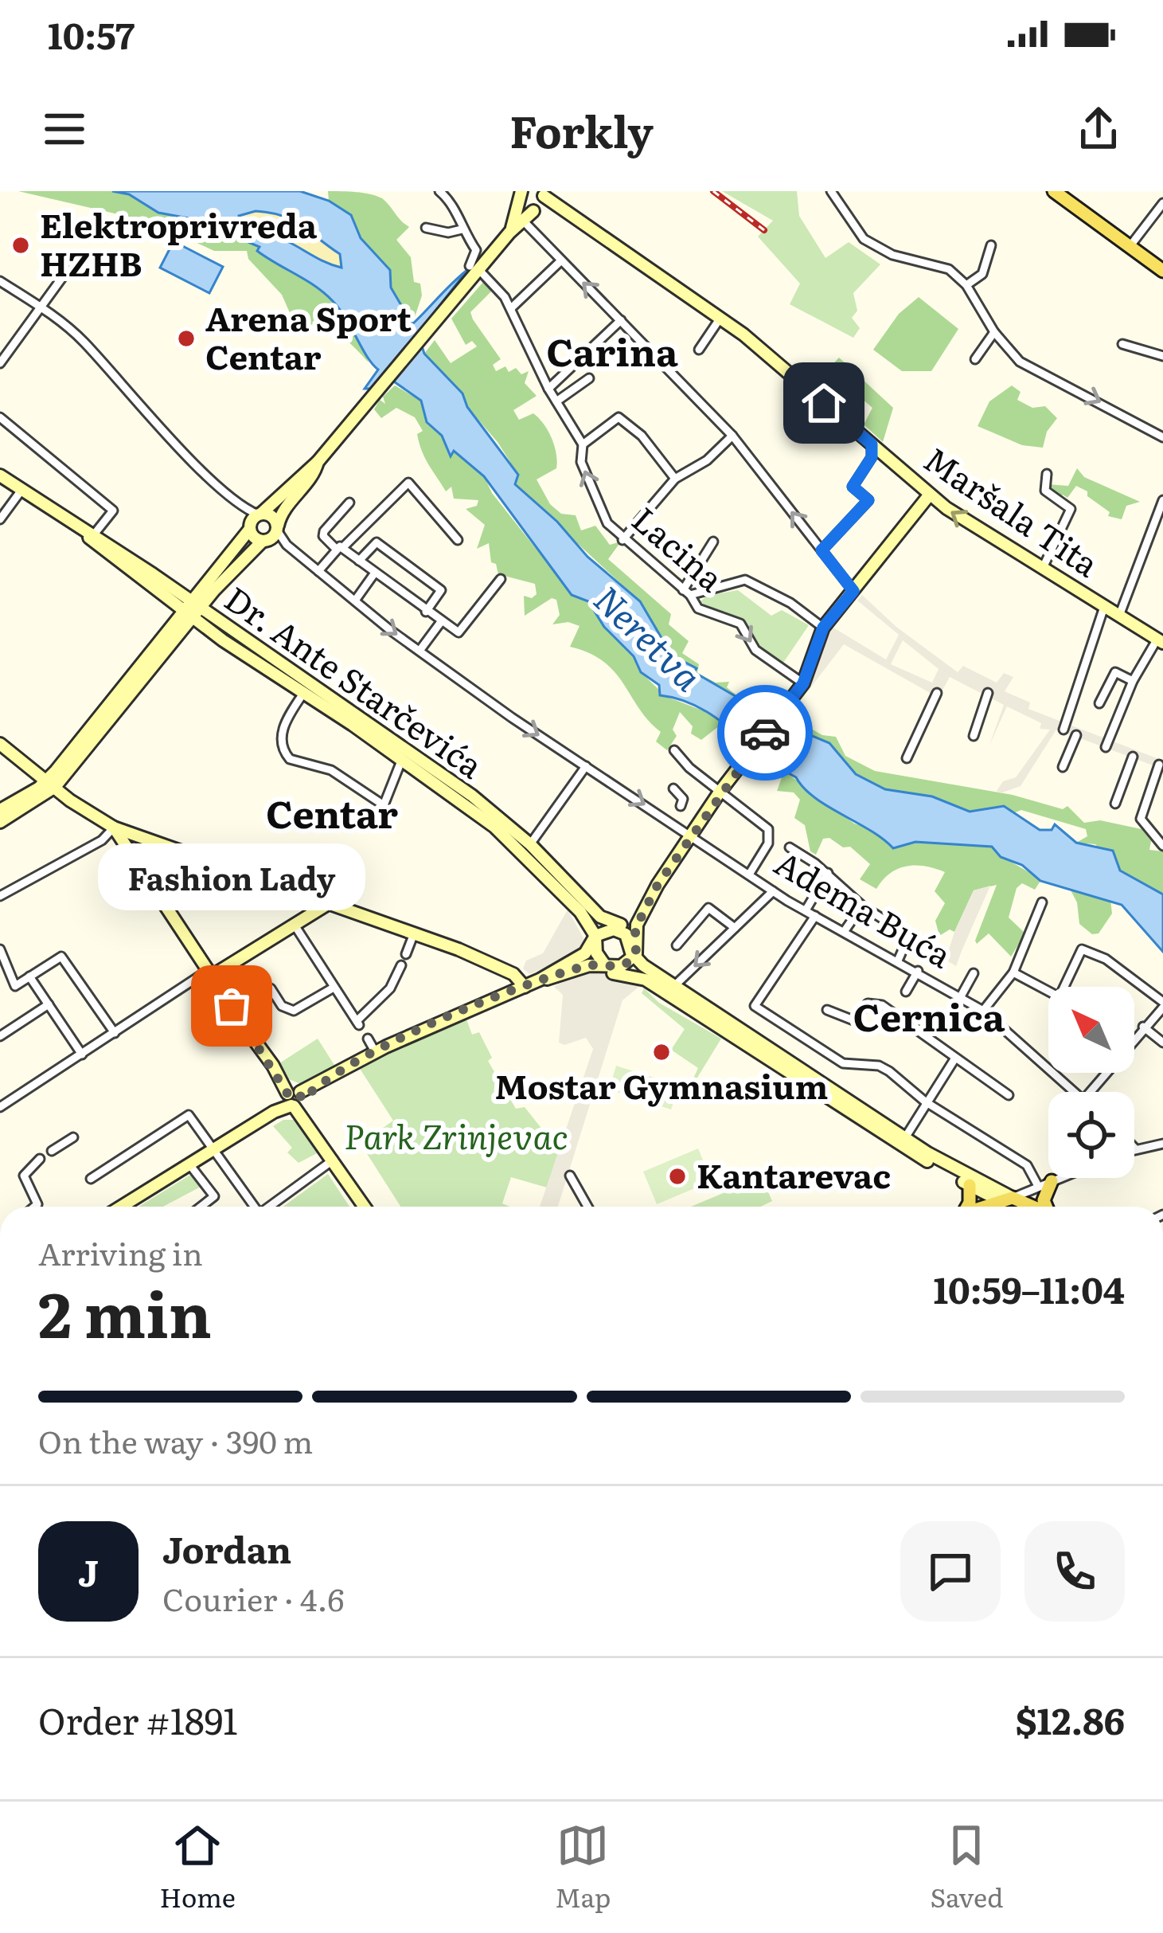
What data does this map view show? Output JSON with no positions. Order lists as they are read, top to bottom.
{
  "streets": {
    "main road": ["Maršala Tita", "Dr. Ante Starčevića"],
    "street": ["Lacina", "Adema Buća"]
  },
  "districts": ["Carina", "Centar", "Cernica"],
  "water": ["Neretva"],
  "parks": ["Park Zrinjevac"],
  "places": [
    "Elektroprivreda HZHB",
    "Arena Sport Centar",
    "Fashion Lady",
    "Mostar Gymnasium",
    "Kantarevac"
  ],
  "north": "top left",
  "page": {
    "status": "10:57",
    "header": "Forkly",
    "bubble": "Fashion Lady",
    "heading": ["2 min", "Arriving in", "10:59–11:04"],
    "panel": [
      "Jordan",
      "Courier · 4.6",
      "Order #1891",
      "$12.86"
    ],
    "bar": "On the way · 390 m",
    "round": "J",
    "tabs": ["Home", "Map", "Saved"]
  }
}
